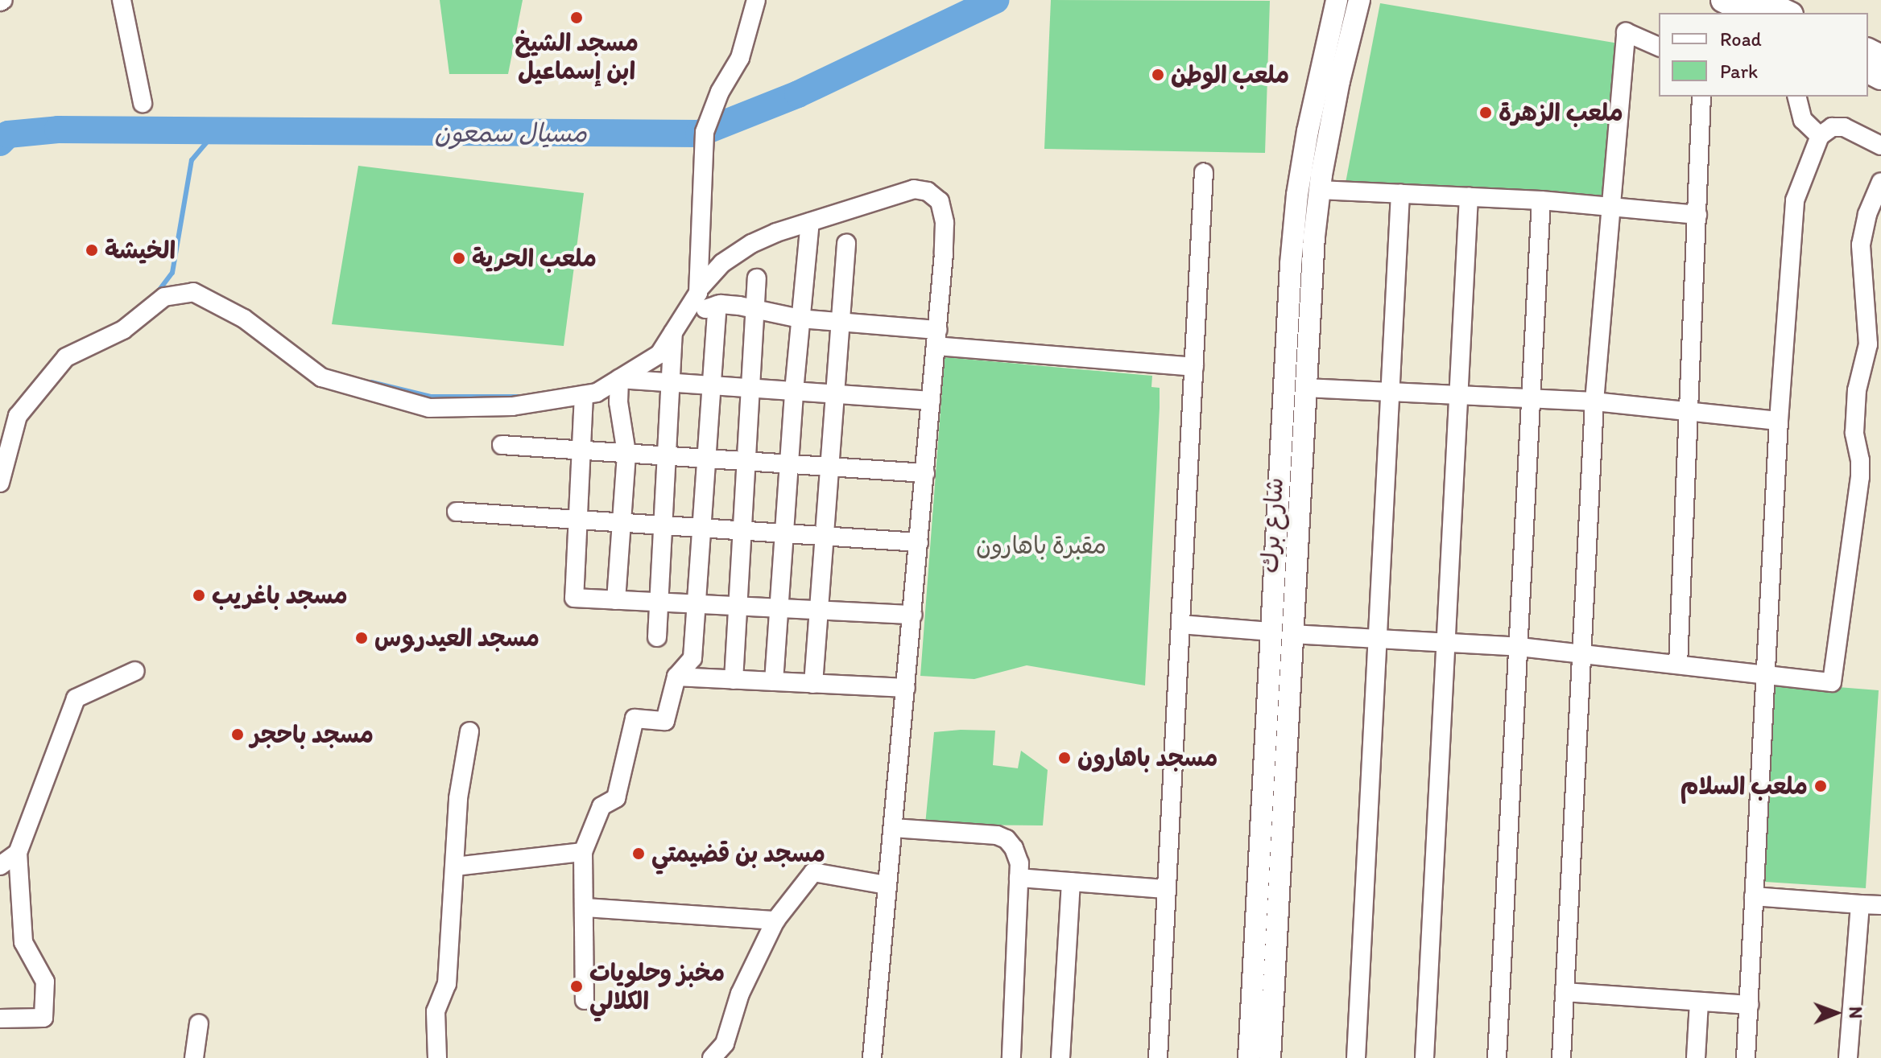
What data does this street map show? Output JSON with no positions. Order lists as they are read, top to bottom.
{
  "streets": {
    "main road": ["شارع برك"]
  },
  "water": ["مسيال سمعون"],
  "parks": ["مقبرة باهارون"],
  "places": [
    "مسجد الشيخ ابن إسماعيل",
    "ملعب الوطن",
    "ملعب الزهرة",
    "الخيشة",
    "ملعب الحرية",
    "مسجد باغريب",
    "مسجد العيدروس",
    "مسجد باحجر",
    "مسجد باهارون",
    "ملعب السلام",
    "مسجد بن قضيمتي",
    "مخبز وحلويات الكلالي"
  ],
  "legend": ["Road", "Park"],
  "north": "right"
}
